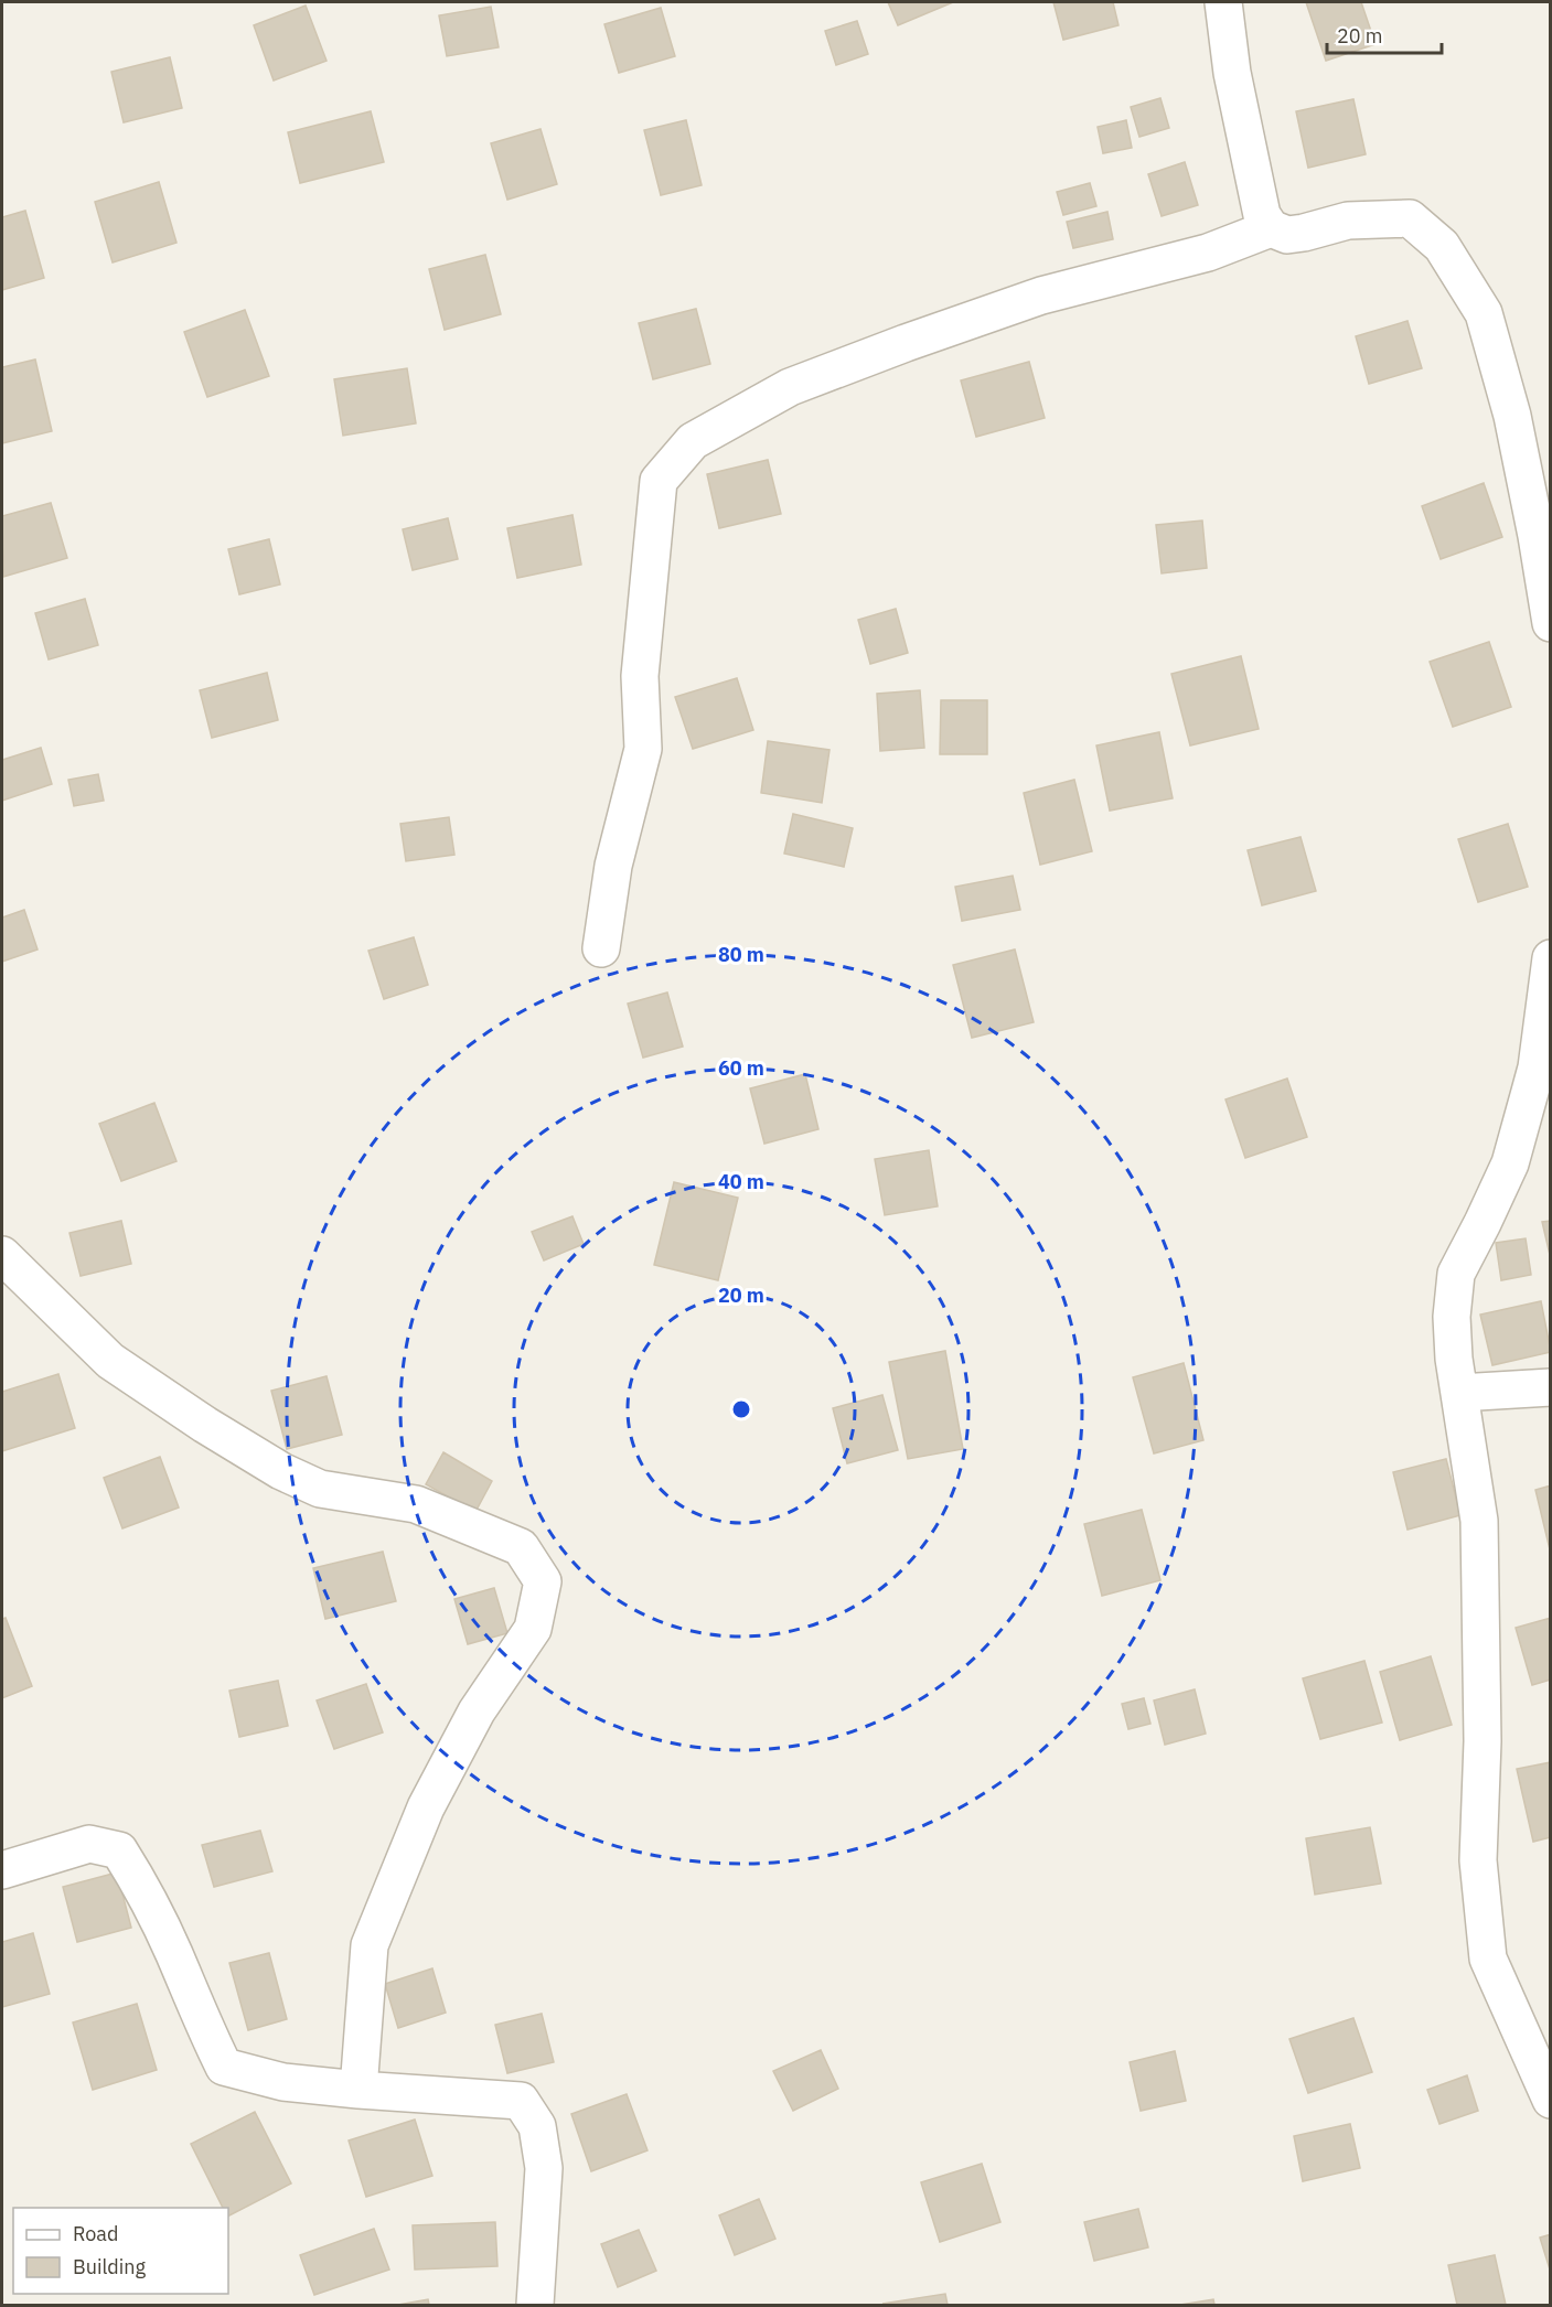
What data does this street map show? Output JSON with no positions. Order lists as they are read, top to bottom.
{
  "legend": ["Road", "Building"],
  "scale_bar": "20 m",
  "rings": [
    "80 m",
    "60 m",
    "40 m",
    "20 m"
  ]
}
